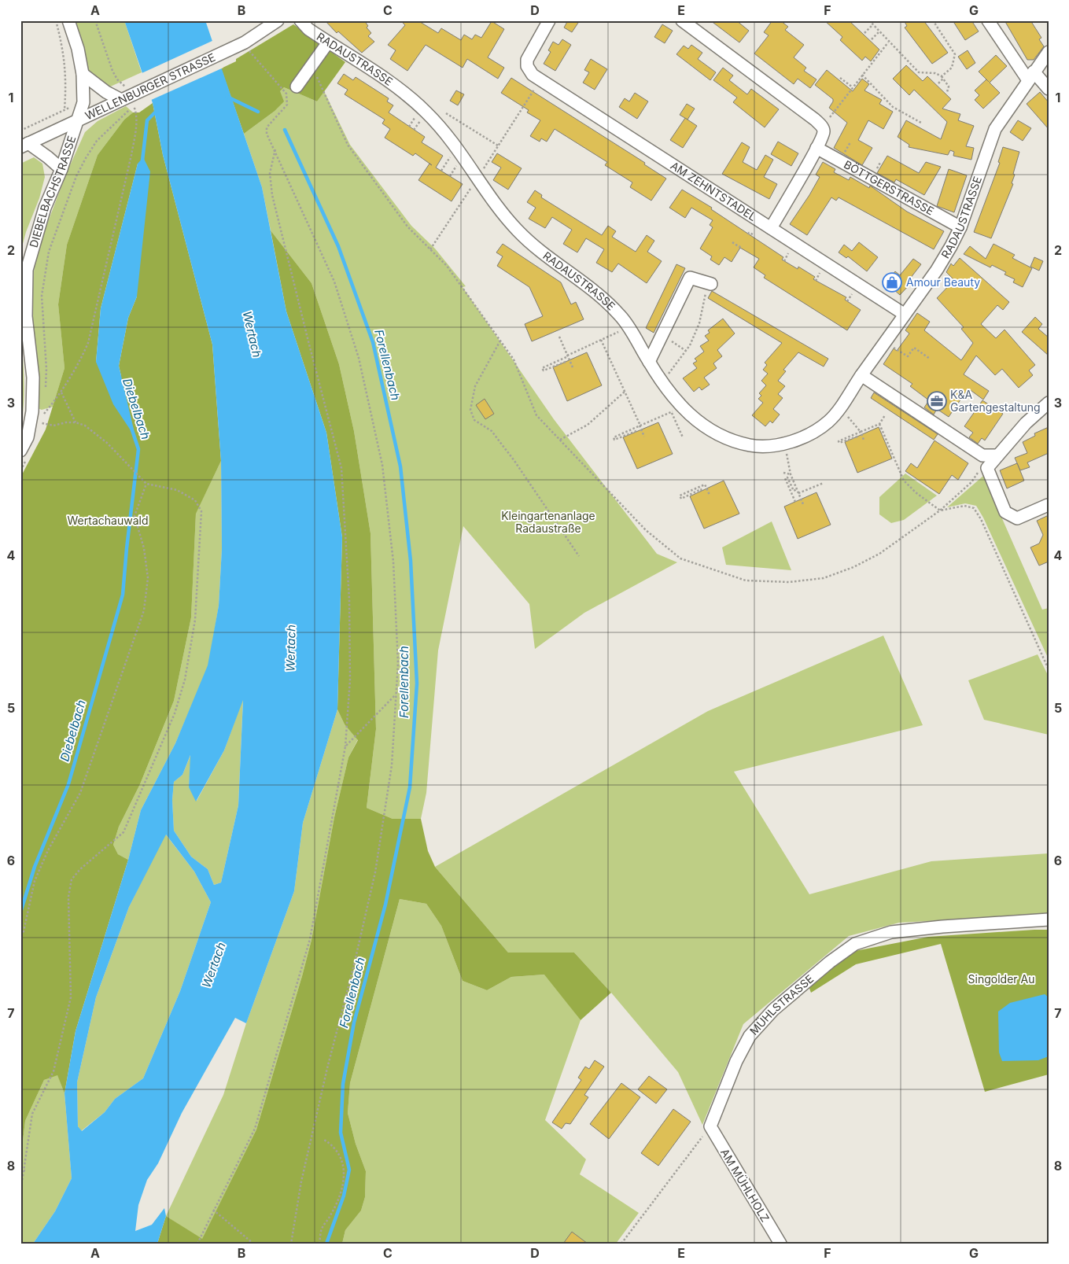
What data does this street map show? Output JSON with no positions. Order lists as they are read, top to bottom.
{
  "streets": {
    "street": [
      "RADAUSTRASSE",
      "WELLENBURGER STRASSE",
      "BÖTTGERSTRASSE",
      "AM ZEHNTSTADEL",
      "DIEBELBACHSTRASSE",
      "MÜHLSTRASSE",
      "AM MÜHLHOLZ"
    ]
  },
  "crossings": [
    ["RADAUSTRASSE", "BÖTTGERSTRASSE"],
    ["RADAUSTRASSE", "AM ZEHNTSTADEL"],
    ["WELLENBURGER STRASSE", "DIEBELBACHSTRASSE"],
    ["MÜHLSTRASSE", "AM MÜHLHOLZ"]
  ],
  "water": ["Wertach", "Forellenbach", "Diebelbach"],
  "parks": ["Kleingartenanlage Radaustraße", "Wertachauwald", "Singolder Au"],
  "places": {
    "shop": ["Amour Beauty"],
    "office": ["K&A Gartengestaltung"]
  },
  "grid": {
    "columns": [
      "A",
      "B",
      "C",
      "D",
      "E",
      "F",
      "G"
    ],
    "rows": [
      "1",
      "2",
      "3",
      "4",
      "5",
      "6",
      "7",
      "8"
    ]
  }
}
